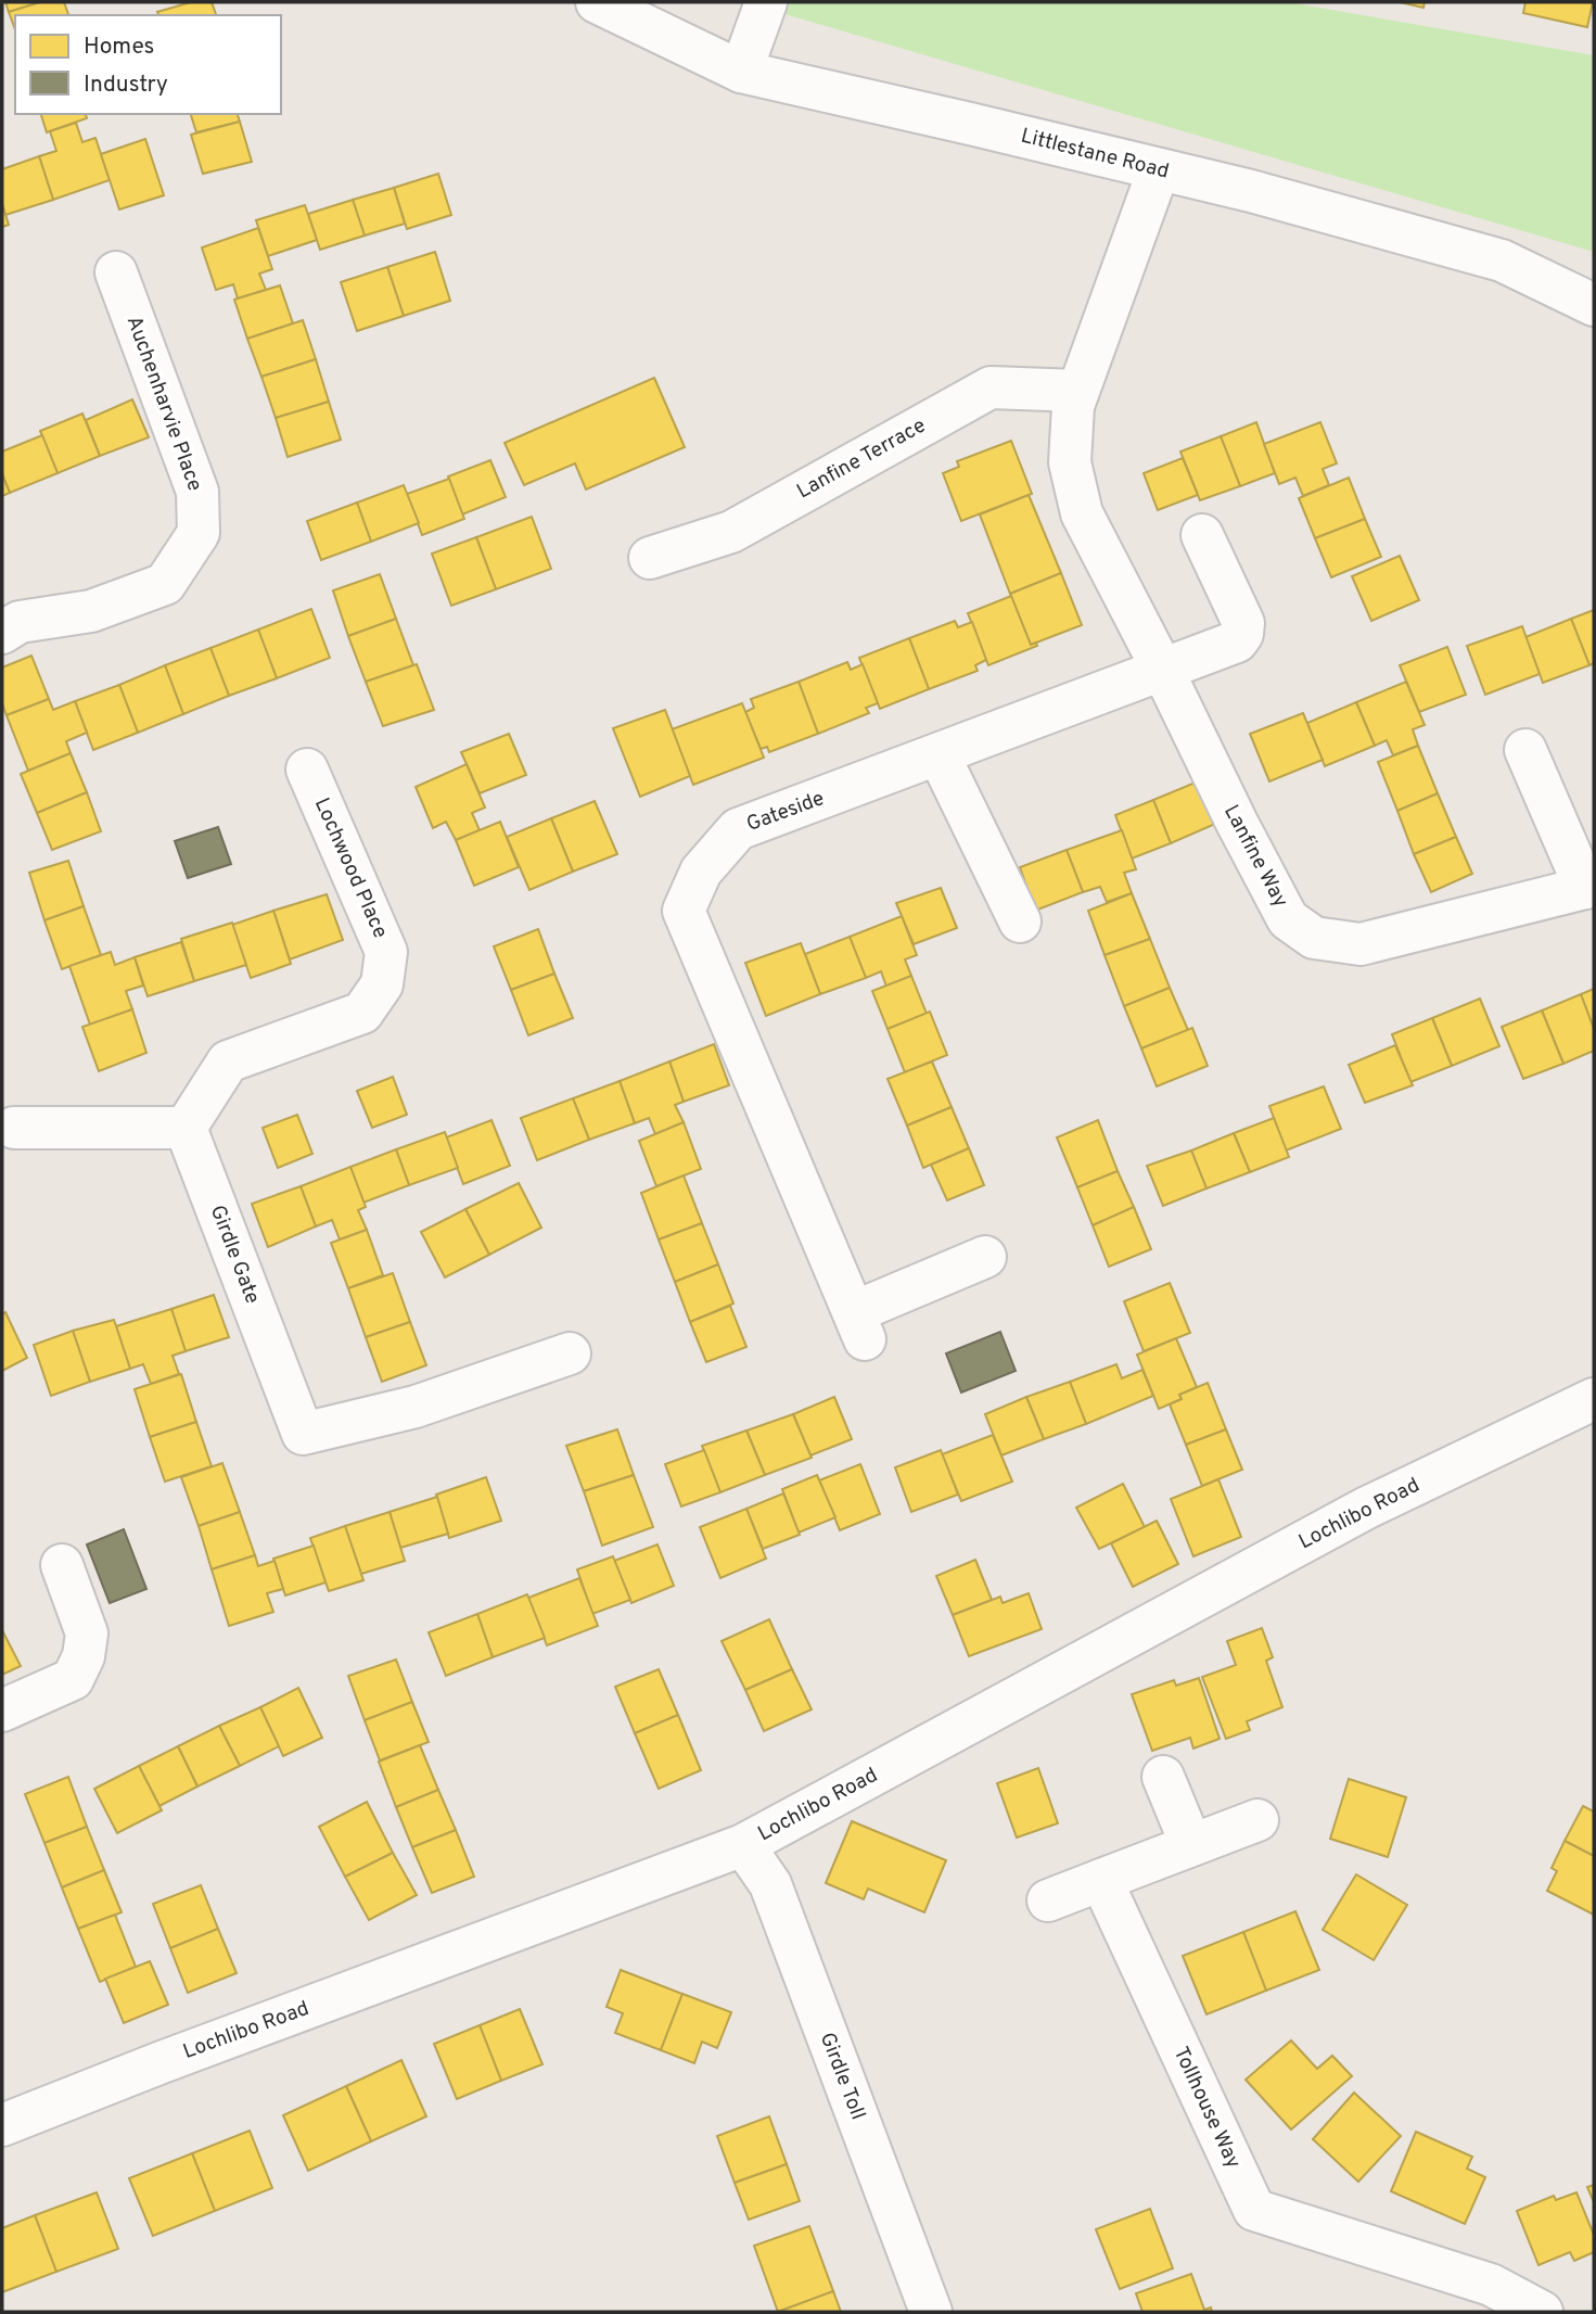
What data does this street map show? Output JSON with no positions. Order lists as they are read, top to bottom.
{
  "streets": {
    "street": [
      "Littlestane Road",
      "Auchenharvie Place",
      "Lanfine Terrace",
      "Gateside",
      "Lanfine Way",
      "Lochwood Place",
      "Girdle Gate",
      "Lochlibo Road",
      "Girdle Toll",
      "Tollhouse Way"
    ]
  },
  "crossings": [
    ["Littlestane Road", "Lanfine Way"],
    ["Lanfine Terrace", "Lanfine Way"],
    ["Gateside", "Lanfine Way"],
    ["Lochwood Place", "Girdle Gate"],
    ["Lochlibo Road", "Girdle Toll"]
  ],
  "legend": ["Homes", "Industry"]
}
